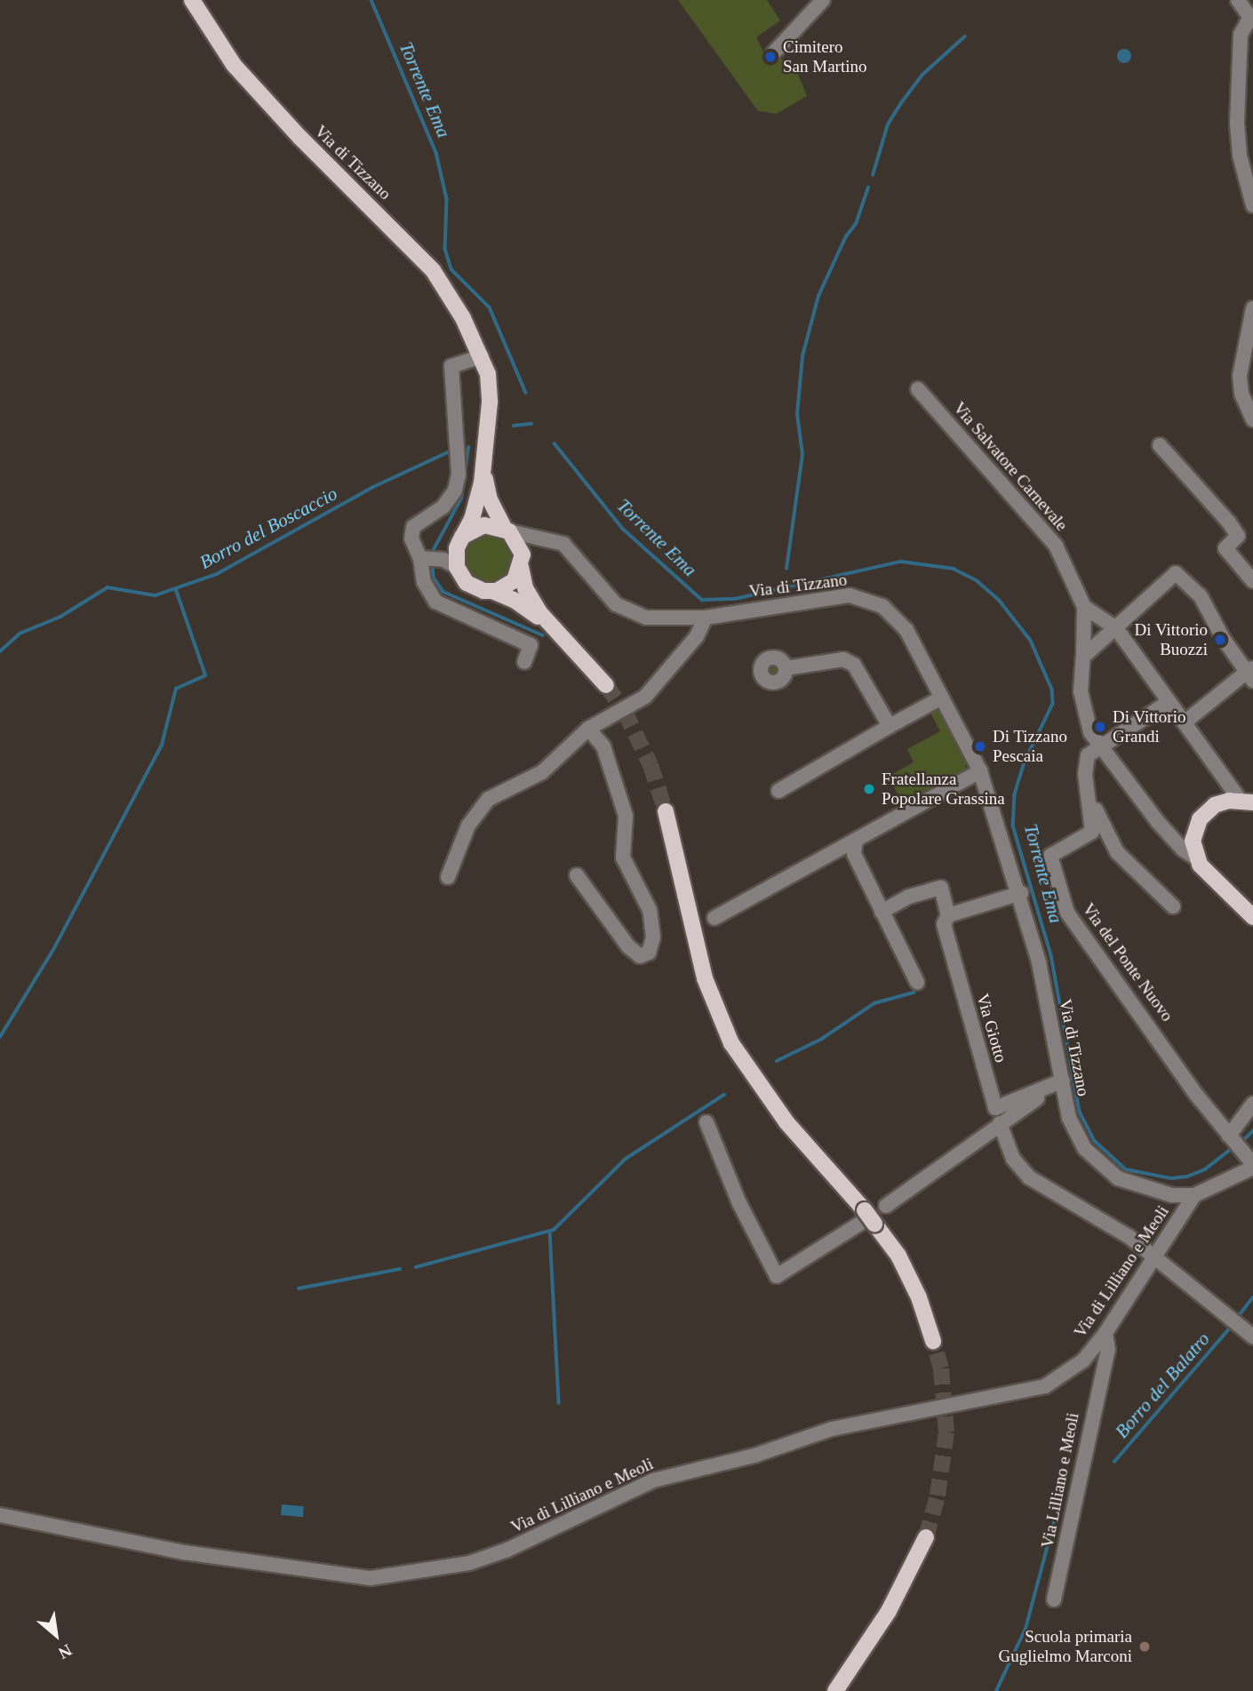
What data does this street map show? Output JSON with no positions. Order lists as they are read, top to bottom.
{
  "streets": {
    "main road": ["Via di Tizzano"],
    "street": [
      "Via Salvatore Carnevale",
      "Via del Ponte Nuovo",
      "Via Giotto",
      "Via di Lilliano e Meoli",
      "Via Lilliano e Meoli"
    ]
  },
  "crossings": [
    ["Via di Tizzano", "Via del Ponte Nuovo"],
    ["Via di Tizzano", "Via Giotto"],
    ["Via di Tizzano", "Via di Lilliano e Meoli"],
    ["Via Salvatore Carnevale", "Via del Ponte Nuovo"],
    ["Via di Lilliano e Meoli", "Via Lilliano e Meoli"]
  ],
  "water": ["Torrente Ema", "Borro del Boscaccio", "Borro del Balatro"],
  "places": [
    "Cimitero San Martino",
    "Di Vittorio Buozzi",
    "Di Vittorio Grandi",
    "Di Tizzano Pescaia",
    "Fratellanza Popolare Grassina",
    "Scuola primaria Guglielmo Marconi"
  ],
  "north": "bottom right"
}
